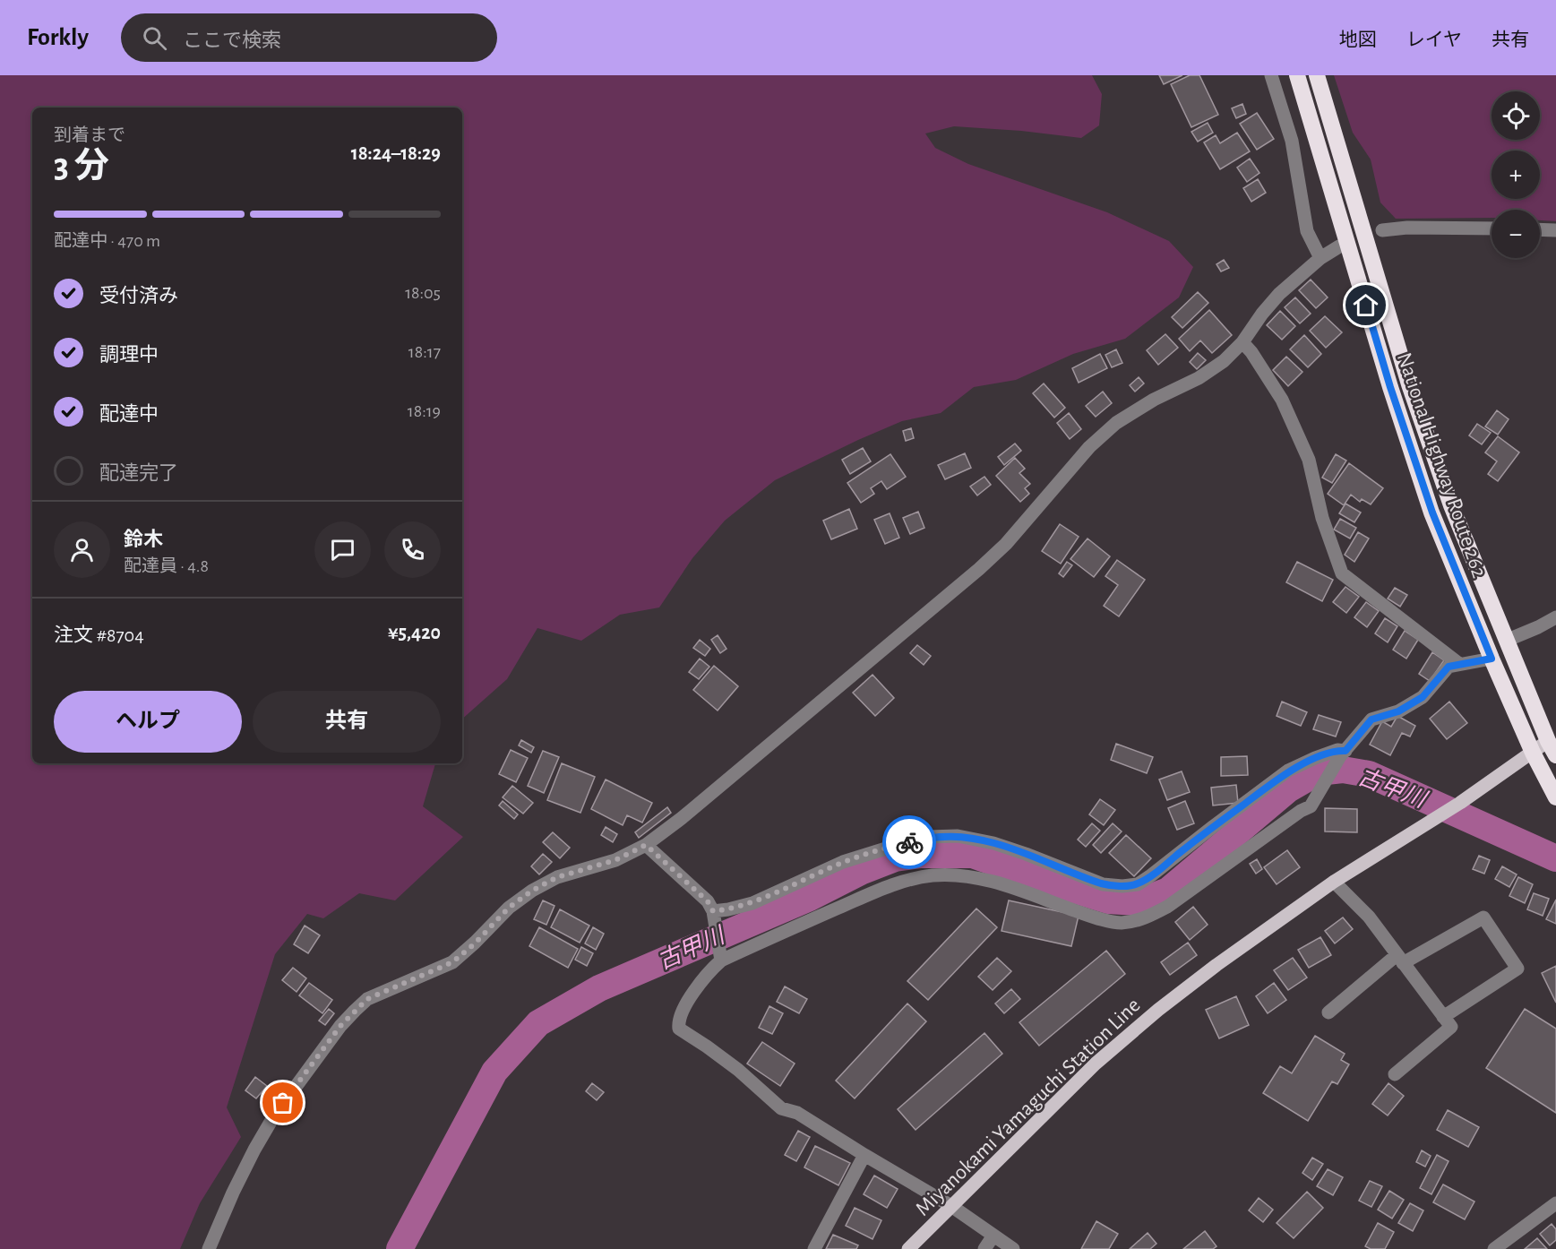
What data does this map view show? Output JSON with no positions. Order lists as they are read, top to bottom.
{
  "streets": {
    "highway": ["National Highway Route 262"],
    "main road": ["Miyanokami Yamaguchi Station Line"]
  },
  "crossings": [
    ["National Highway Route 262", "Miyanokami Yamaguchi Station Line"]
  ],
  "water": ["古甲川"],
  "page": {
    "header": "Forkly",
    "search": "ここで検索",
    "nav": ["地図", "レイヤ", "共有"],
    "map_buttons": ["+", "−"],
    "heading": ["3 分", "到着まで", "18:24–18:29"],
    "panel": [
      "鈴木",
      "配達員 · 4.8",
      "注文 #8704",
      "¥5,420"
    ],
    "bar": "配達中 · 470 m",
    "list": [
      ["受付済み", "18:05"],
      ["調理中", "18:17"],
      ["配達中", "18:19"],
      "配達完了"
    ],
    "buttons": ["ヘルプ", "共有"]
  }
}
